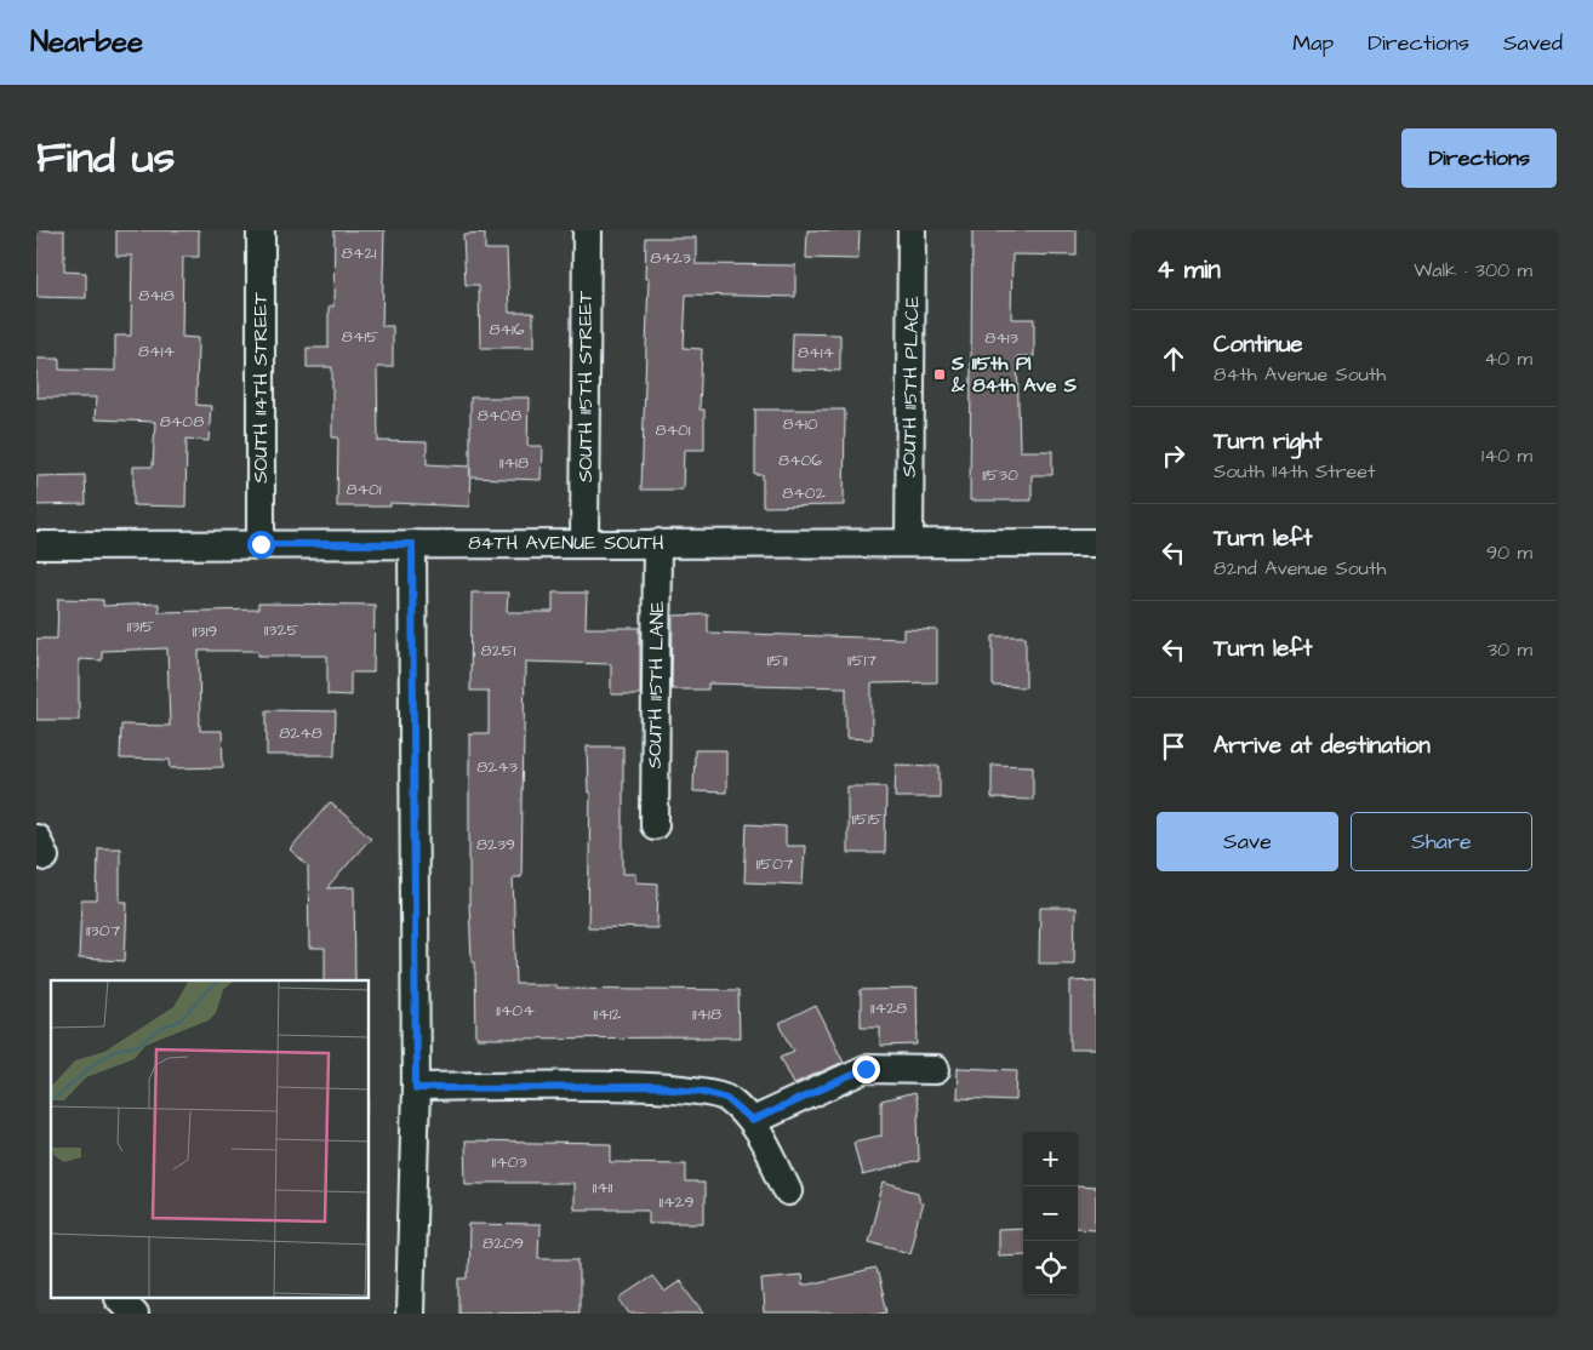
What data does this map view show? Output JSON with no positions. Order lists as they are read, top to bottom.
{
  "streets": {
    "street": [
      "SOUTH 115TH STREET",
      "SOUTH 115TH PLACE",
      "SOUTH 114TH STREET",
      "84TH AVENUE SOUTH",
      "SOUTH 115TH LANE"
    ]
  },
  "crossings": [
    ["SOUTH 115TH STREET", "84TH AVENUE SOUTH"],
    ["SOUTH 115TH PLACE", "84TH AVENUE SOUTH"],
    ["SOUTH 114TH STREET", "84TH AVENUE SOUTH"],
    ["84TH AVENUE SOUTH", "SOUTH 115TH LANE"]
  ],
  "places": {
    "transit": ["S 115th Pl & 84th Ave S"]
  },
  "house_numbers": [
    "8421",
    "8423",
    "8418",
    "8416",
    "8415",
    "8413",
    "8414",
    "8414",
    "8408",
    "8408",
    "8410",
    "8401",
    "8406",
    "11418",
    "11530",
    "8401",
    "8402",
    "11315",
    "11325",
    "11319",
    "8251",
    "11511",
    "11517",
    "8248",
    "8243",
    "11515",
    "8239",
    "11507",
    "11307",
    "11428",
    "11404",
    "11412",
    "11418",
    "11403",
    "11411",
    "11429",
    "8209"
  ],
  "page": {
    "header": "Nearbee",
    "nav": ["Map", "Directions", "Saved"],
    "title": "Find us",
    "buttons": [
      "Directions",
      ["Save", "Share"]
    ],
    "heading": ["4 min", "Walk · 300 m"],
    "list": [
      ["Continue", "84th Avenue South", "40 m"],
      ["Turn right", "South 114th Street", "140 m"],
      ["Turn left", "82nd Avenue South", "90 m"],
      ["Turn left", "30 m"],
      "Arrive at destination"
    ],
    "map_buttons": ["+", "−"]
  }
}
